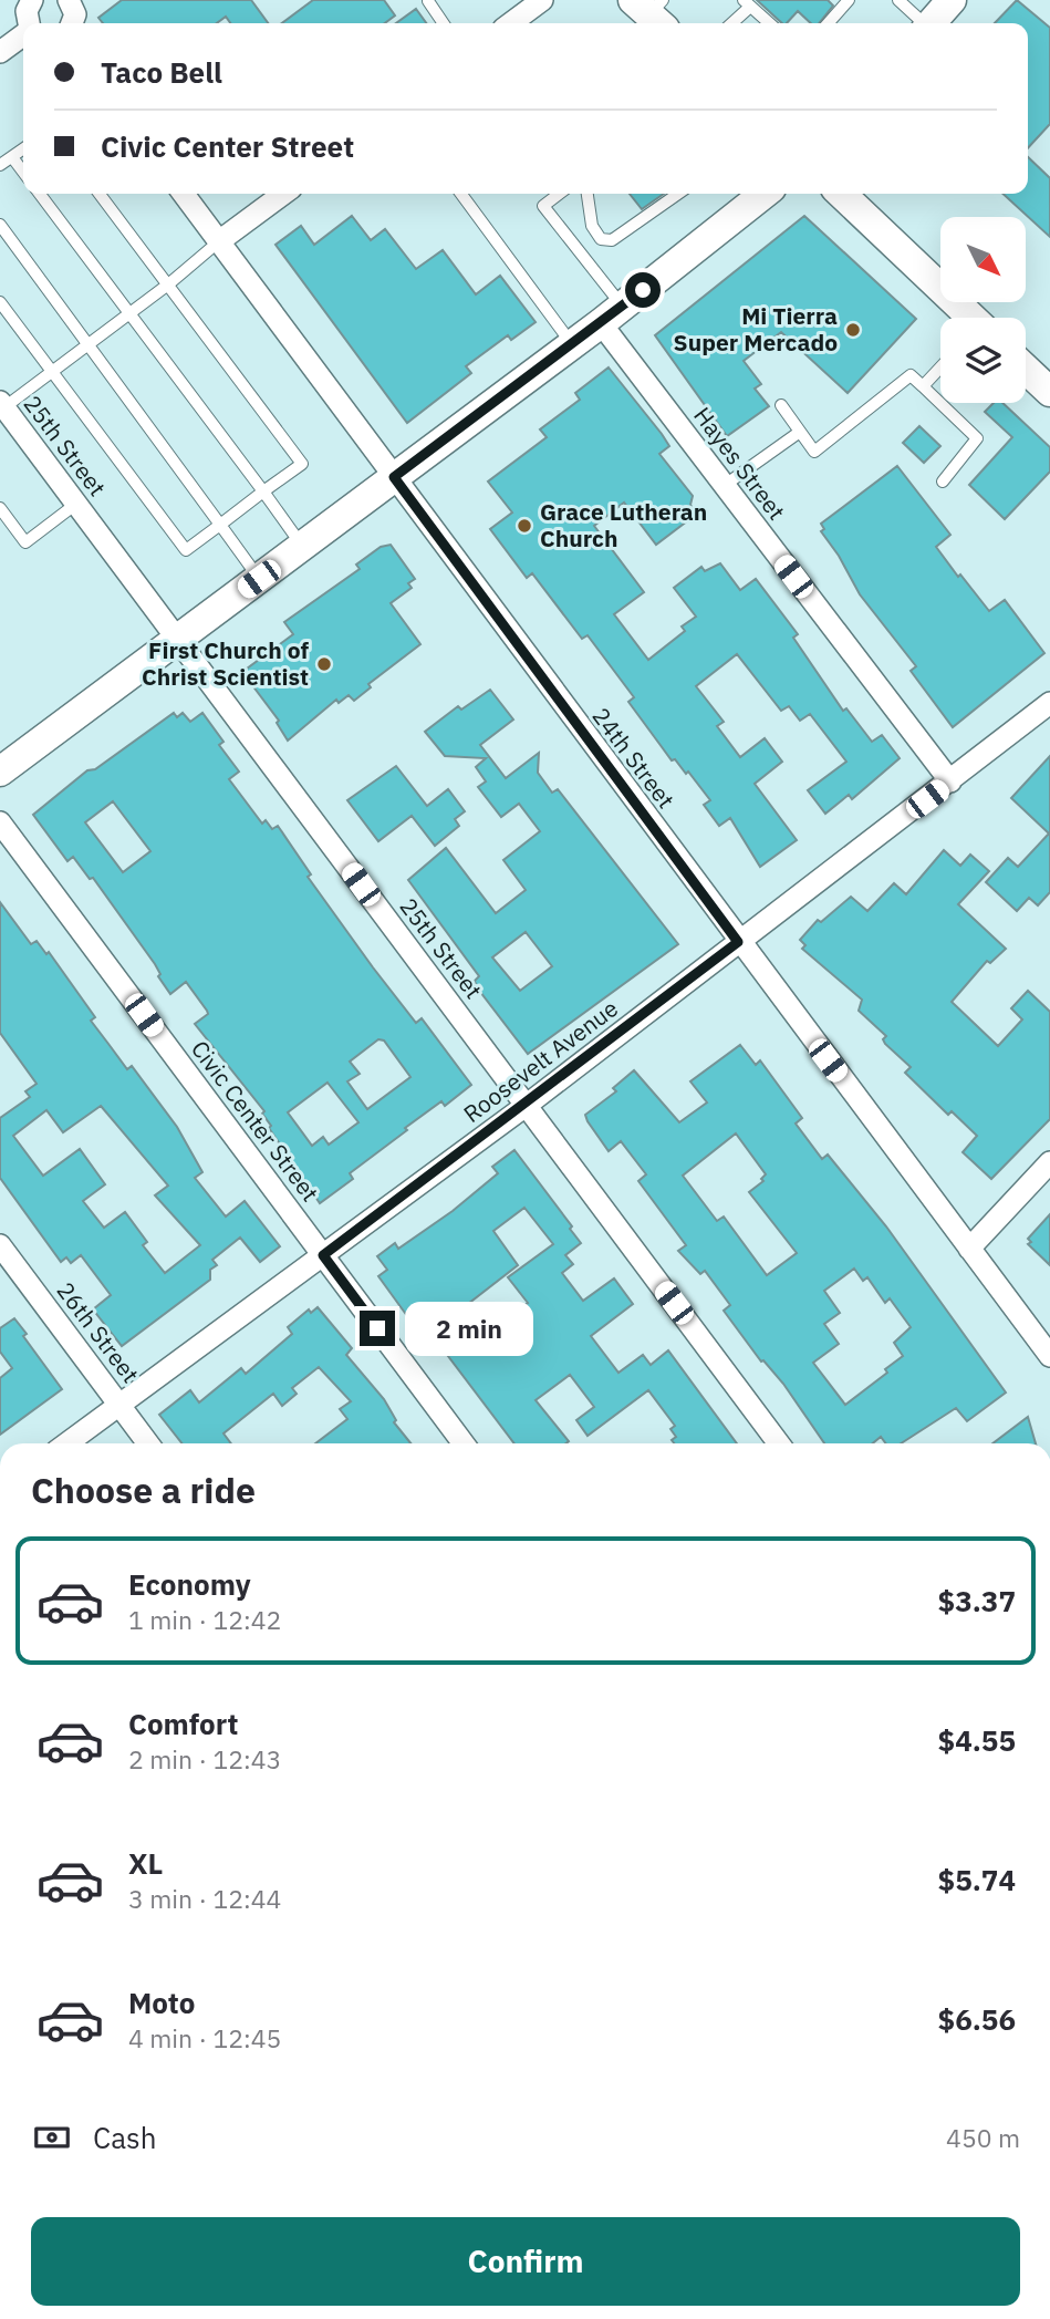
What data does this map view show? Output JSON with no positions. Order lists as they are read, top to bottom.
{
  "streets": {
    "street": [
      "25th Street",
      "Hayes Street",
      "24th Street",
      "Roosevelt Avenue",
      "Civic Center Street",
      "26th Street"
    ]
  },
  "crossings": [
    ["25th Street", "Roosevelt Avenue"],
    ["Hayes Street", "Roosevelt Avenue"],
    ["24th Street", "Roosevelt Avenue"],
    ["Roosevelt Avenue", "Civic Center Street"],
    ["Roosevelt Avenue", "26th Street"]
  ],
  "places": ["Mi Tierra Super Mercado", "Grace Lutheran Church", "First Church of Christ Scientist"],
  "north": "bottom right",
  "page": {
    "banner": ["Taco Bell", "Civic Center Street"],
    "bubble": "2 min",
    "heading": "Choose a ride",
    "list": [
      {
        "name": "Economy",
        "note": "1 min · 12:42",
        "value": "$3.37"
      },
      {
        "name": "Comfort",
        "note": "2 min · 12:43",
        "value": "$4.55"
      },
      {
        "name": "XL",
        "note": "3 min · 12:44",
        "value": "$5.74"
      },
      {
        "name": "Moto",
        "note": "4 min · 12:45",
        "value": "$6.56"
      }
    ],
    "pay": ["Cash", "450 m"],
    "buttons": "Confirm"
  }
}
